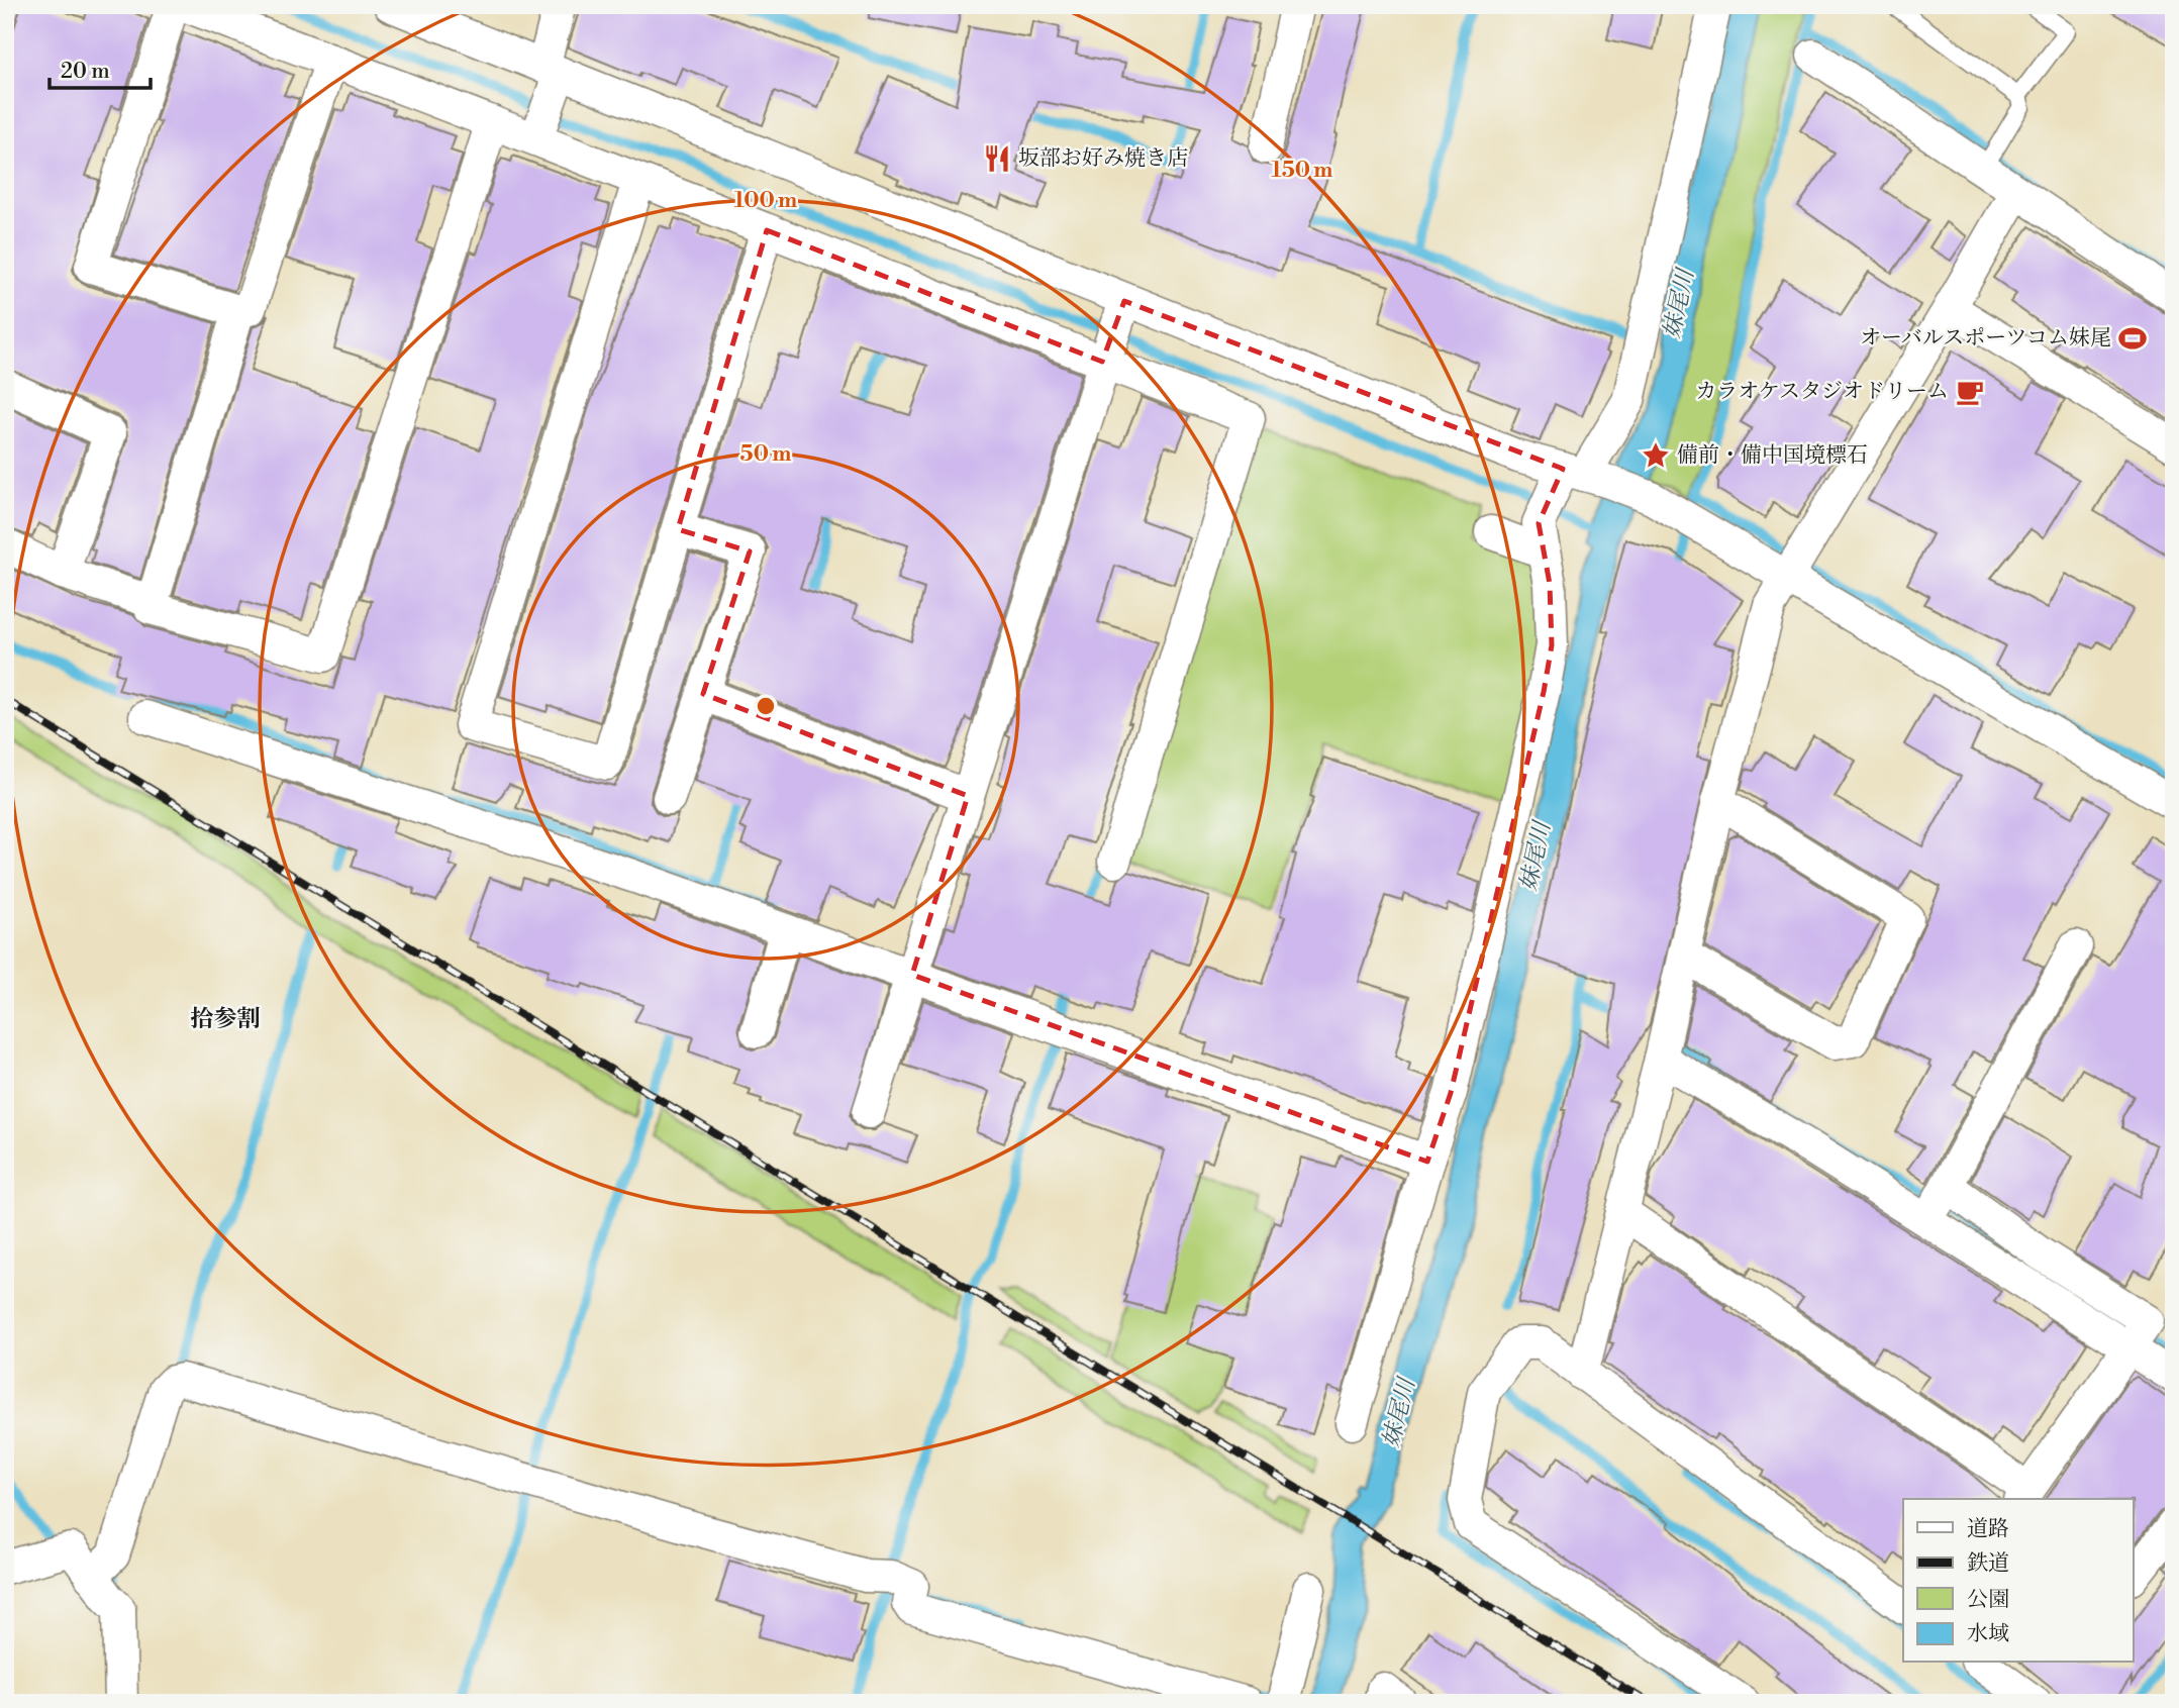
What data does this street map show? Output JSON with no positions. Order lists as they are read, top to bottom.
{
  "districts": ["拾参割"],
  "water": ["妹尾川"],
  "places": {
    "restaurant": ["坂部お好み焼き店"],
    "sports": ["オーバルスポーツコム妹尾"],
    "cafe": ["カラオケスタジオドリーム"],
    "place": ["備前・備中国境標石"]
  },
  "legend": [
    "道路",
    "鉄道",
    "公園",
    "水域"
  ],
  "scale_bar": "20 m",
  "rings": ["150 m", "100 m", "50 m"]
}
